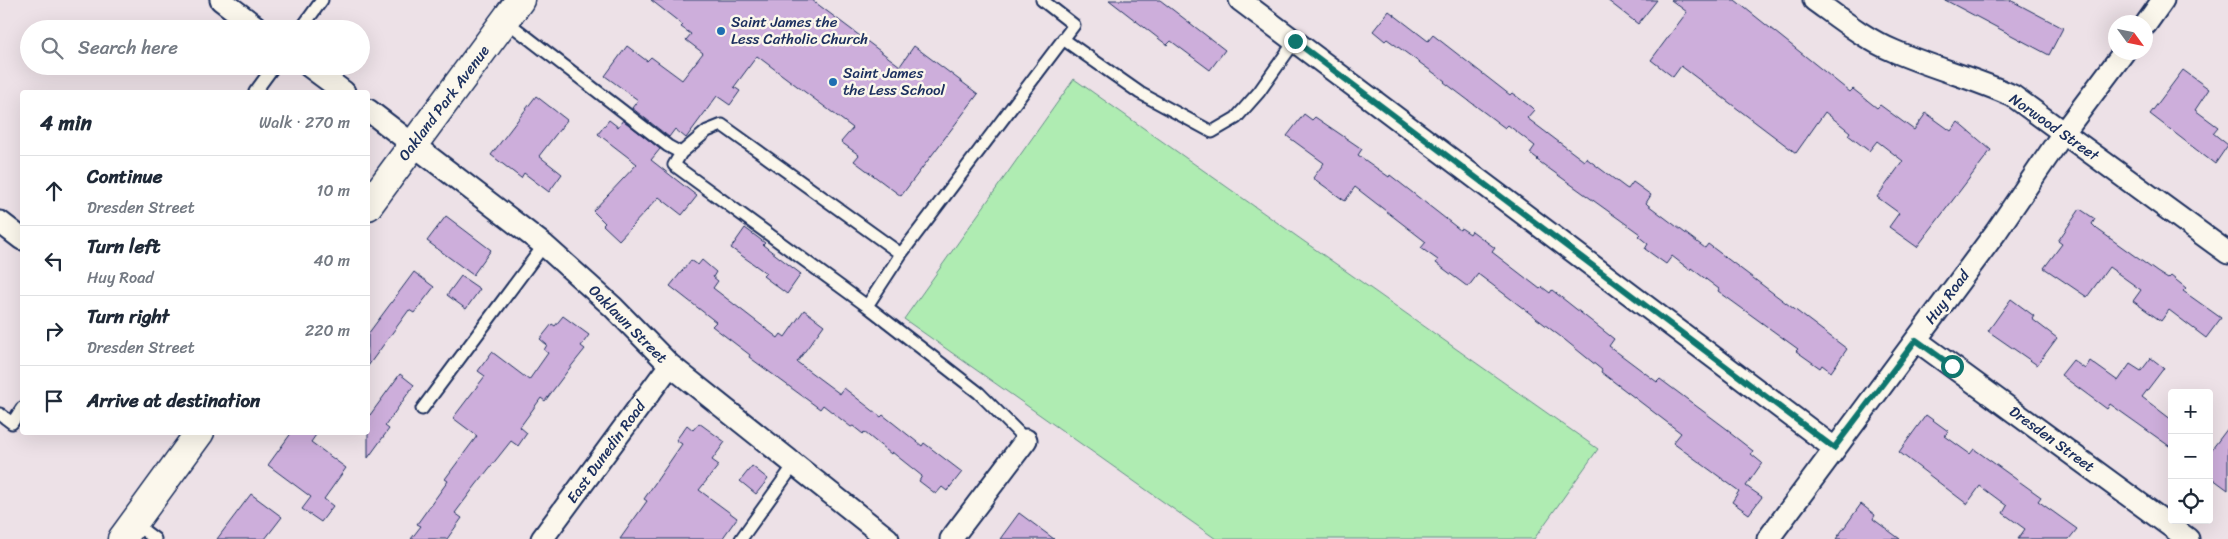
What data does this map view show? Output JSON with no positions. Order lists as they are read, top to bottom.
{
  "streets": {
    "main road": ["Oakland Park Avenue"],
    "street": [
      "Norwood Street",
      "Huy Road",
      "Oaklawn Street",
      "Dresden Street",
      "East Dunedin Road"
    ]
  },
  "crossings": [
    ["Oakland Park Avenue", "Oaklawn Street"],
    ["Norwood Street", "Huy Road"],
    ["Huy Road", "Dresden Street"],
    ["Oaklawn Street", "East Dunedin Road"]
  ],
  "places": ["Saint James the Less Catholic Church", "Saint James the Less School"],
  "north": "bottom right",
  "page": {
    "search": "Search here",
    "heading": ["4 min", "Walk · 270 m"],
    "list": [
      ["Continue", "Dresden Street", "10 m"],
      ["Turn left", "Huy Road", "40 m"],
      ["Turn right", "Dresden Street", "220 m"],
      "Arrive at destination"
    ],
    "map_buttons": ["+", "−"]
  }
}
